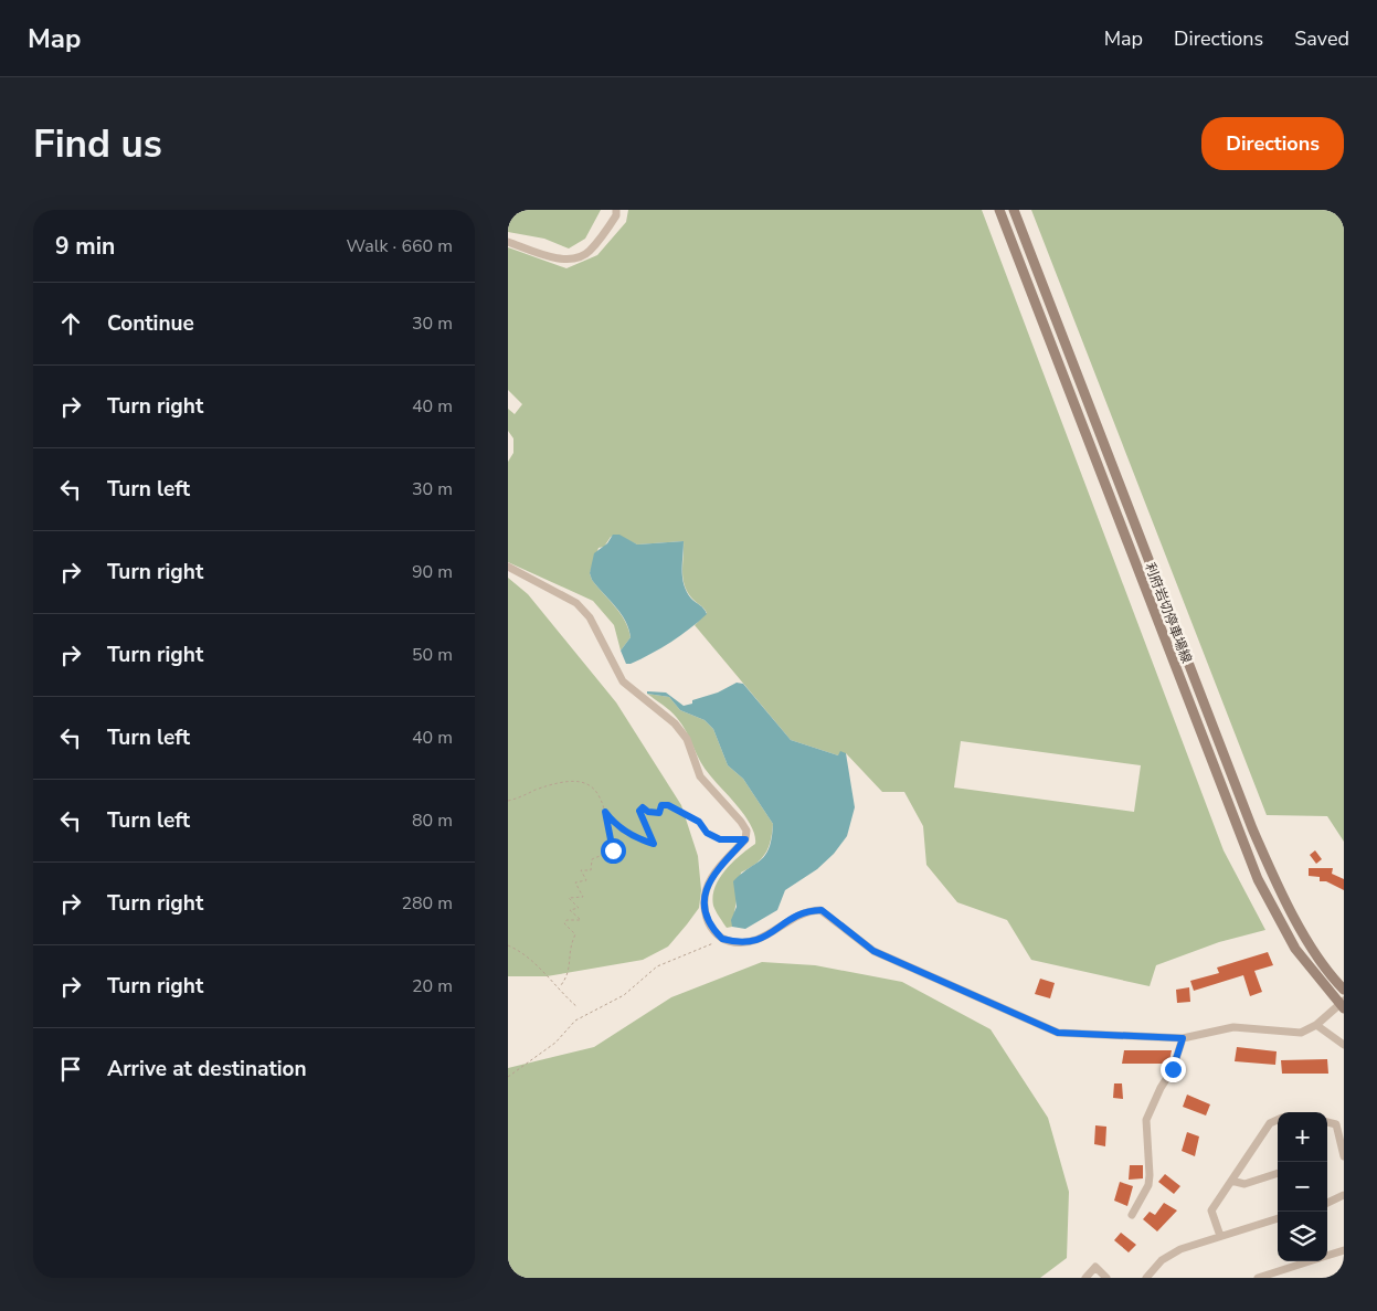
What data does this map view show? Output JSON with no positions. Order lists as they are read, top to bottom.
{
  "streets": {
    "main road": ["利府岩切停車場線"]
  },
  "page": {
    "header": "Map",
    "nav": ["Map", "Directions", "Saved"],
    "buttons": "Directions",
    "title": "Find us",
    "heading": ["9 min", "Walk · 660 m"],
    "list": [
      ["Continue", "30 m"],
      ["Turn right", "40 m"],
      ["Turn left", "30 m"],
      ["Turn right", "90 m"],
      ["Turn right", "50 m"],
      ["Turn left", "40 m"],
      ["Turn left", "80 m"],
      ["Turn right", "280 m"],
      ["Turn right", "20 m"],
      "Arrive at destination"
    ],
    "map_buttons": ["+", "−"]
  }
}
